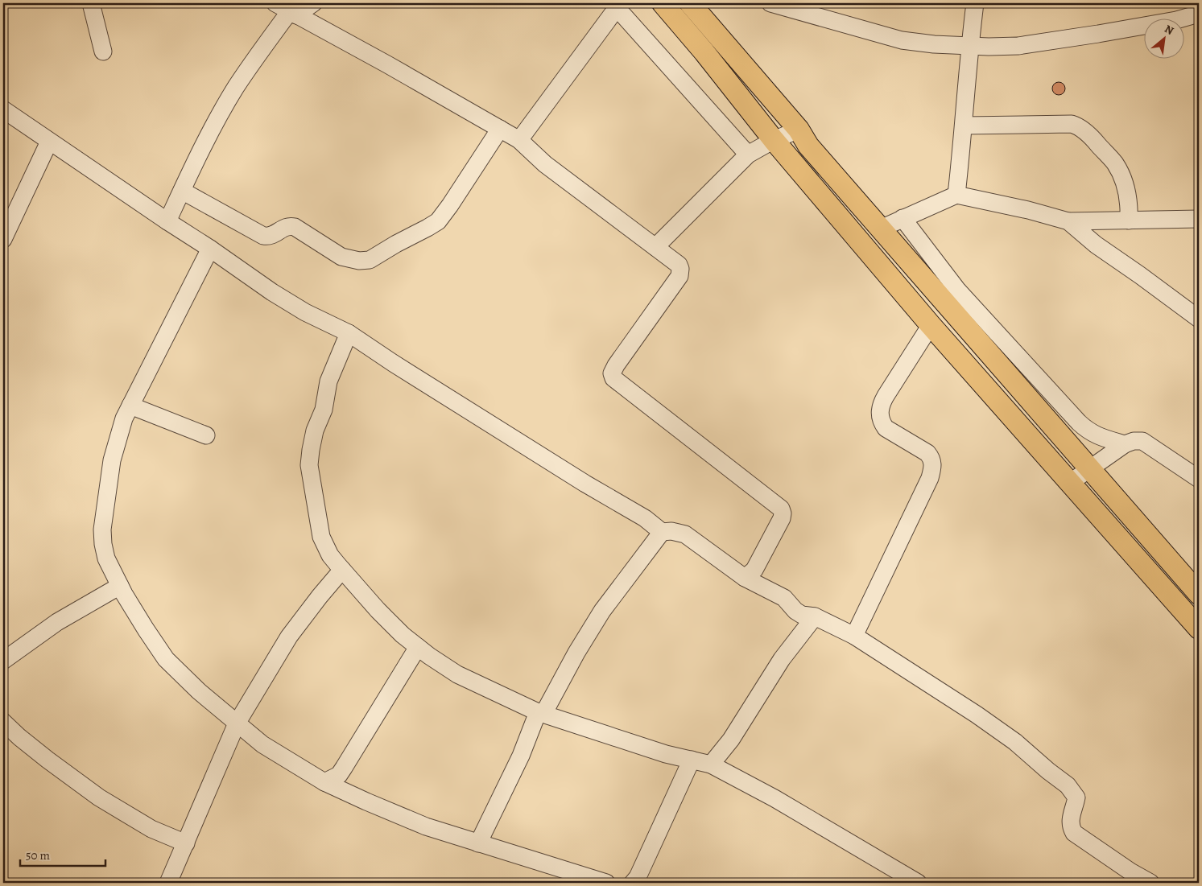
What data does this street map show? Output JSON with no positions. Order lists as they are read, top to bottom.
{
  "scale_bar": "50 m",
  "north": "top right"
}
